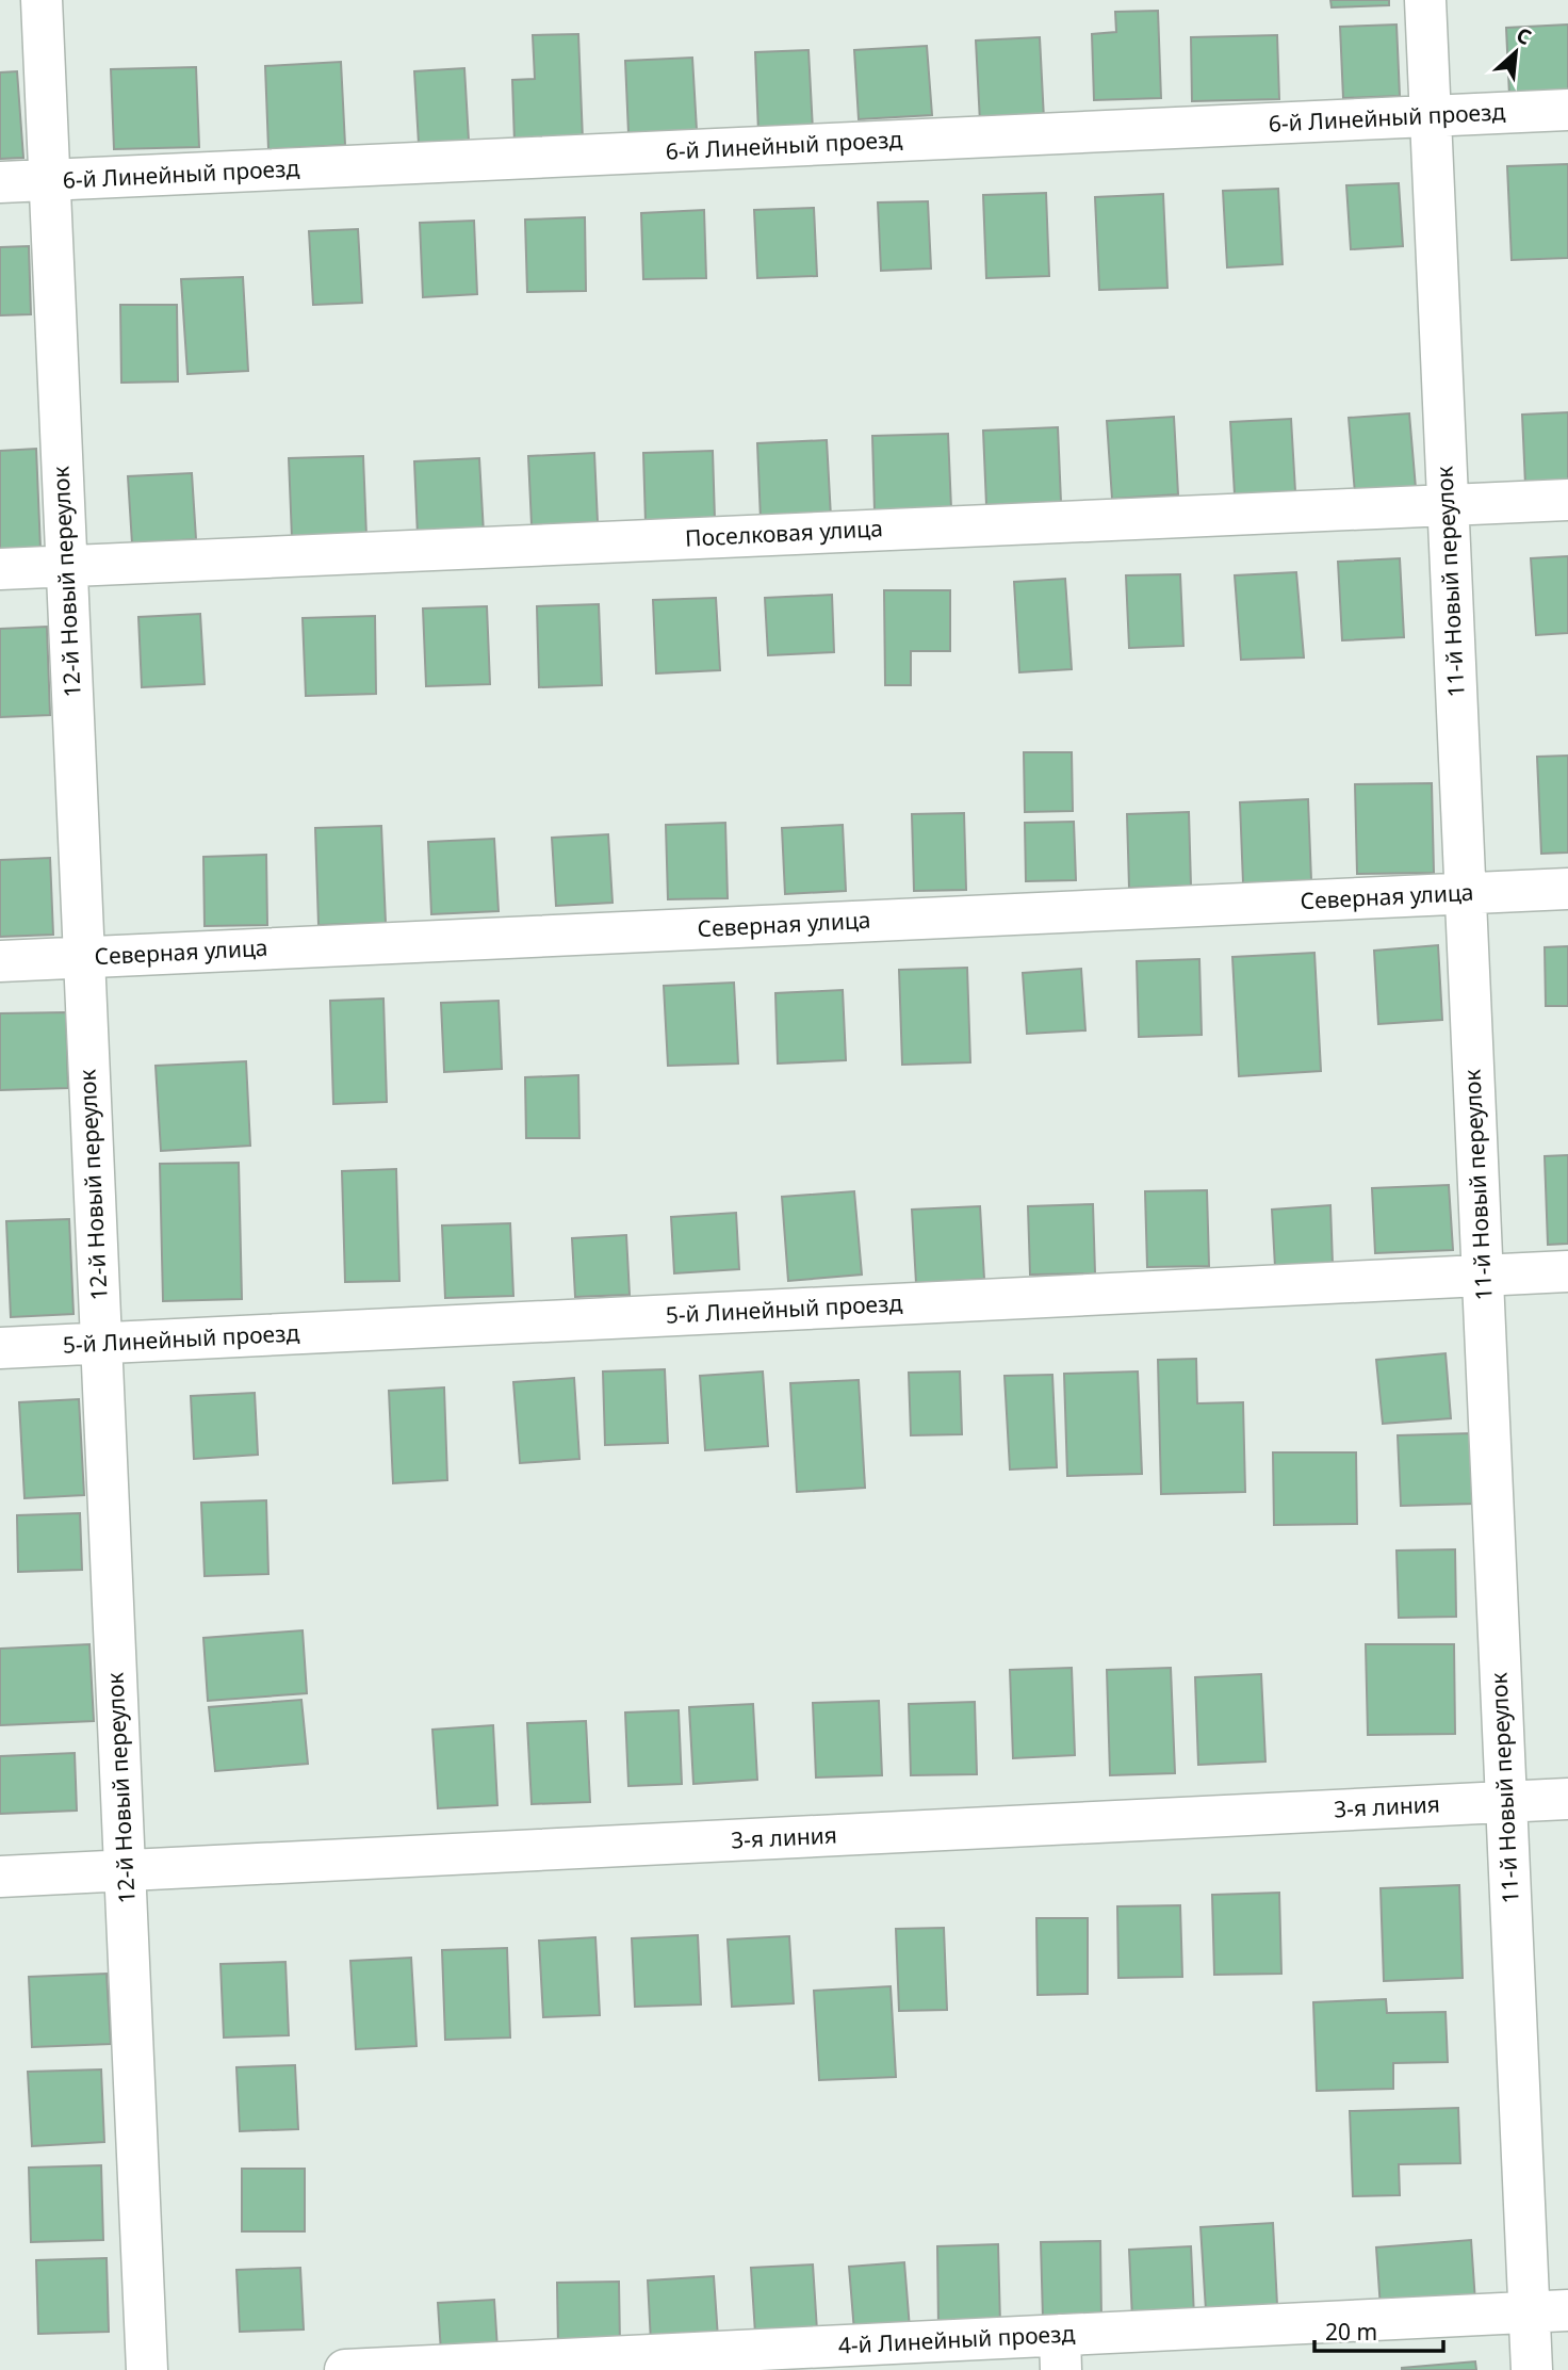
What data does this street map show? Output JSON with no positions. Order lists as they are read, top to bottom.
{
  "streets": {
    "street": [
      "6-й Линейный проезд",
      "Поселковая улица",
      "12-й Новый переулок",
      "11-й Новый переулок",
      "Северная улица",
      "5-й Линейный проезд",
      "3-я линия",
      "4-й Линейный проезд"
    ]
  },
  "crossings": [
    ["6-й Линейный проезд", "12-й Новый переулок"],
    ["6-й Линейный проезд", "11-й Новый переулок"],
    ["Поселковая улица", "12-й Новый переулок"],
    ["Поселковая улица", "11-й Новый переулок"],
    ["12-й Новый переулок", "Северная улица"],
    ["12-й Новый переулок", "5-й Линейный проезд"],
    ["12-й Новый переулок", "3-я линия"],
    ["11-й Новый переулок", "Северная улица"],
    ["11-й Новый переулок", "5-й Линейный проезд"],
    ["11-й Новый переулок", "3-я линия"],
    ["11-й Новый переулок", "4-й Линейный проезд"]
  ],
  "scale_bar": "20 m",
  "north": "top right"
}
